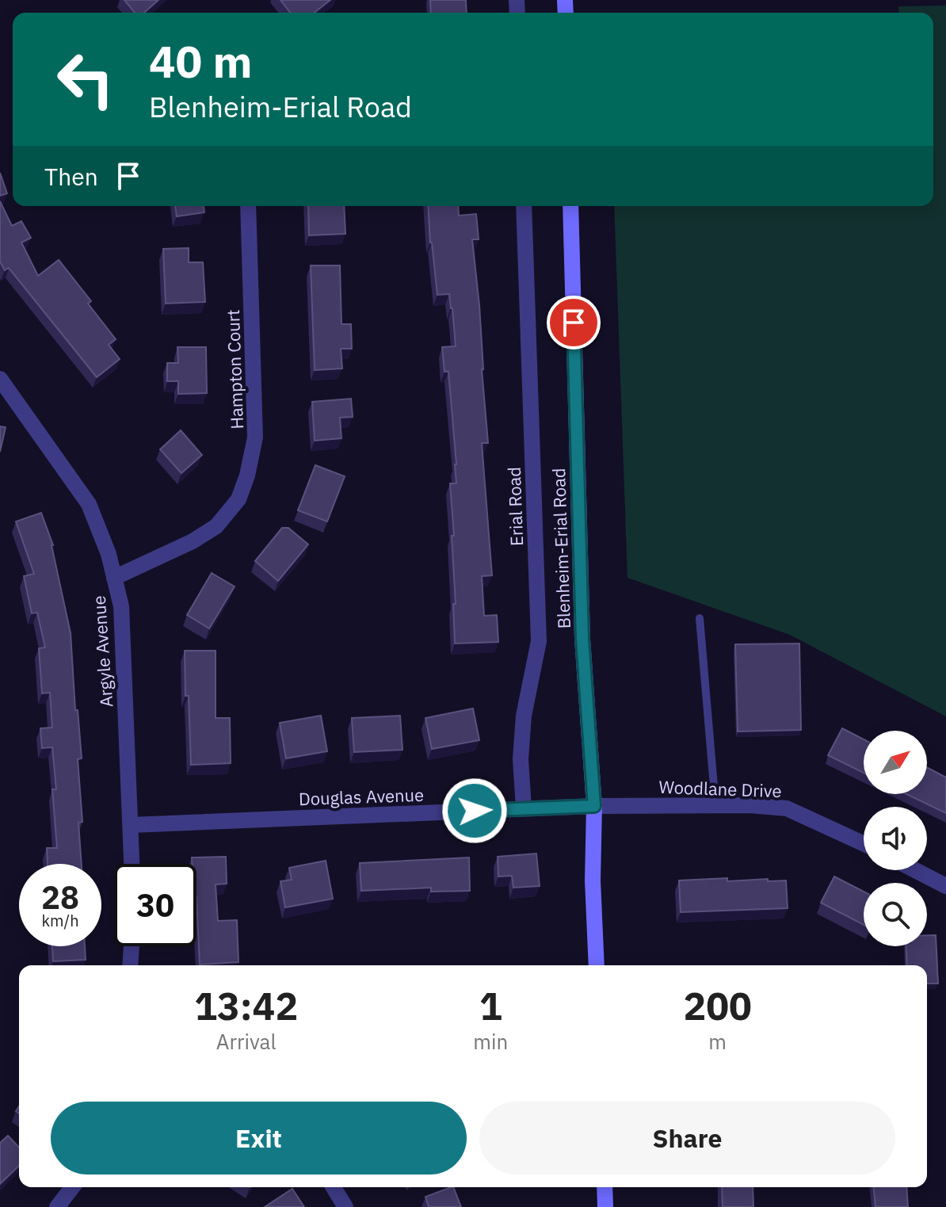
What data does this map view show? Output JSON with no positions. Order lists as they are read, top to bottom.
{
  "streets": {
    "main road": ["Blenheim-Erial Road"],
    "street": [
      "Hampton Court",
      "Erial Road",
      "Argyle Avenue",
      "Woodlane Drive",
      "Douglas Avenue"
    ]
  },
  "crossings": [
    ["Hampton Court", "Argyle Avenue"],
    ["Erial Road", "Douglas Avenue"],
    ["Blenheim-Erial Road", "Woodlane Drive"],
    ["Blenheim-Erial Road", "Douglas Avenue"],
    ["Argyle Avenue", "Douglas Avenue"],
    ["Woodlane Drive", "Douglas Avenue"]
  ],
  "north": "top right",
  "page": {
    "turn": ["40 m", "Blenheim-Erial Road"],
    "then": "Then",
    "speed": "28 km/h",
    "limit": "30",
    "eta": [
      "13:42",
      "Arrival",
      "1",
      "min",
      "200",
      "m"
    ],
    "buttons": ["Exit", "Share"]
  }
}
